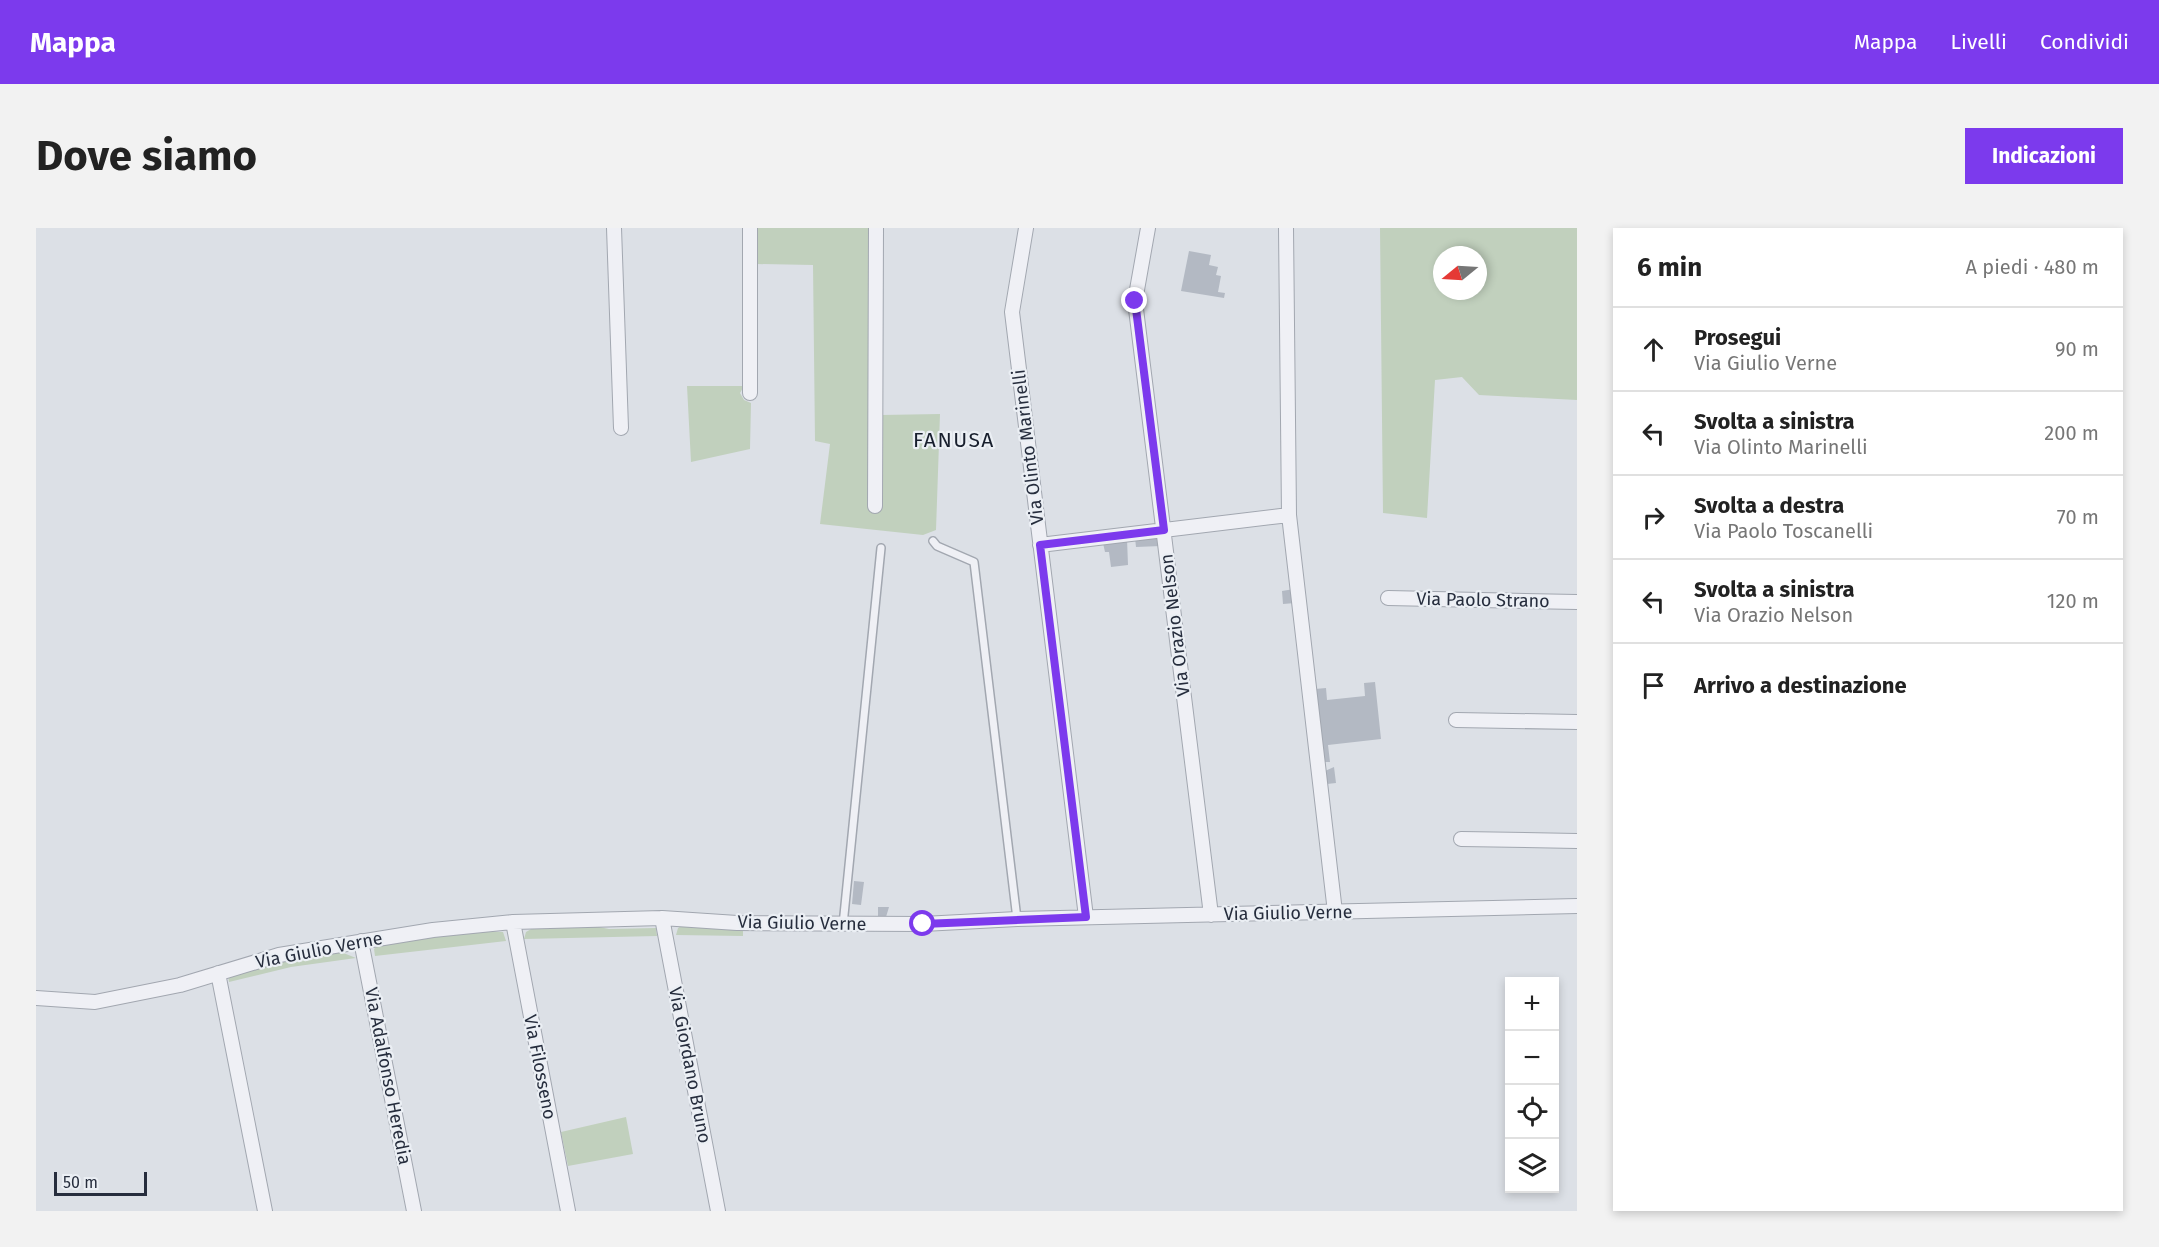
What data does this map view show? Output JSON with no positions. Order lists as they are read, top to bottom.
{
  "streets": {
    "street": [
      "Via Olinto Marinelli",
      "Via Paolo Strano",
      "Via Orazio Nelson",
      "Via Giulio Verne",
      "Via Giordano Bruno",
      "Via Filosseno",
      "Via Adalfonso Heredia"
    ]
  },
  "crossings": [
    ["Via Olinto Marinelli", "Via Giulio Verne"],
    ["Via Orazio Nelson", "Via Giulio Verne"],
    ["Via Giulio Verne", "Via Giordano Bruno"],
    ["Via Giulio Verne", "Via Filosseno"],
    ["Via Giulio Verne", "Via Adalfonso Heredia"]
  ],
  "districts": ["FANUSA"],
  "scale_bar": "50 m",
  "north": "left",
  "page": {
    "header": "Mappa",
    "nav": ["Mappa", "Livelli", "Condividi"],
    "buttons": "Indicazioni",
    "title": "Dove siamo",
    "heading": ["6 min", "A piedi · 480 m"],
    "list": [
      ["Prosegui", "Via Giulio Verne", "90 m"],
      ["Svolta a sinistra", "Via Olinto Marinelli", "200 m"],
      ["Svolta a destra", "Via Paolo Toscanelli", "70 m"],
      ["Svolta a sinistra", "Via Orazio Nelson", "120 m"],
      "Arrivo a destinazione"
    ],
    "map_buttons": ["+", "−"],
    "scale": "50 m"
  }
}
